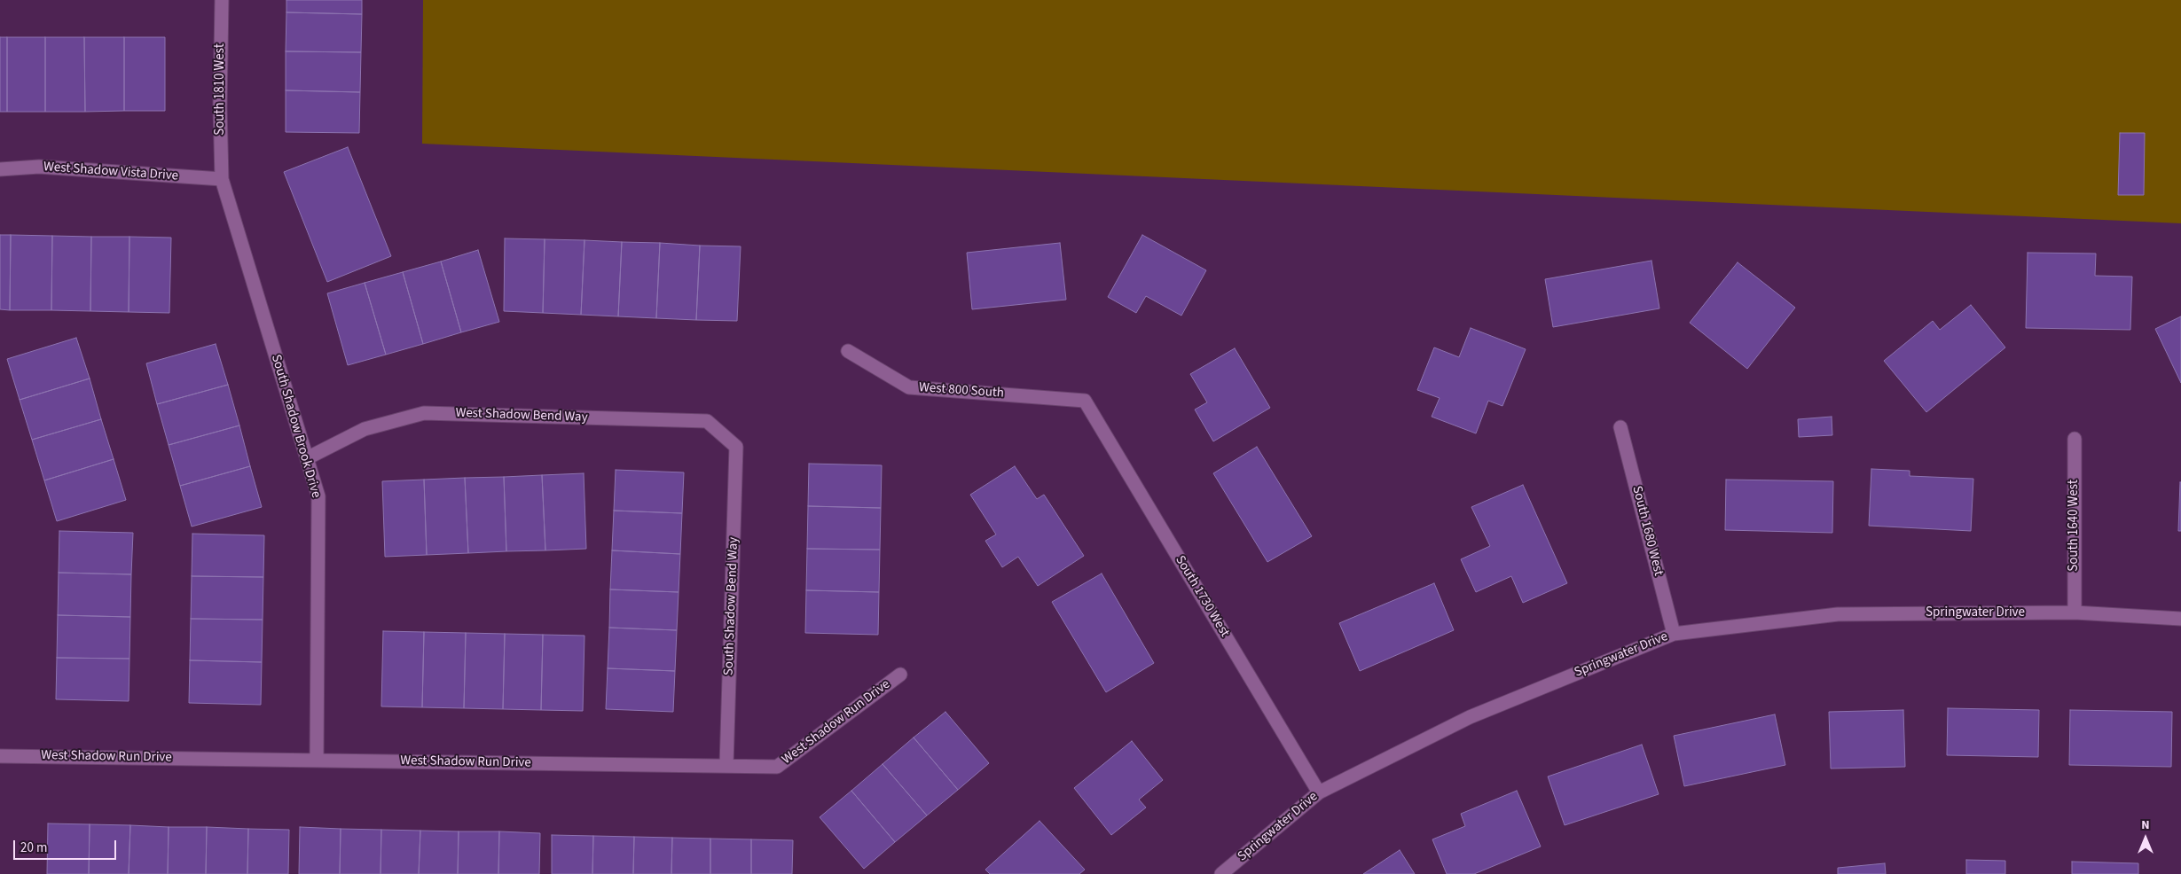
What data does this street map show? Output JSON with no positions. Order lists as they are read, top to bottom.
{
  "streets": {
    "street": [
      "South 1810 West",
      "West Shadow Vista Drive",
      "West 800 South",
      "West Shadow Bend Way",
      "South Shadow Brook Drive",
      "South 1640 West",
      "South 1680 West",
      "South 1730 West",
      "South Shadow Bend Way",
      "Springwater Drive",
      "West Shadow Run Drive"
    ]
  },
  "crossings": [
    ["South 1810 West", "West Shadow Vista Drive"],
    ["South 1810 West", "South Shadow Brook Drive"],
    ["West Shadow Vista Drive", "South Shadow Brook Drive"],
    ["West 800 South", "South 1730 West"],
    ["West Shadow Bend Way", "South Shadow Brook Drive"],
    ["West Shadow Bend Way", "South Shadow Bend Way"],
    ["South Shadow Brook Drive", "West Shadow Run Drive"],
    ["South 1640 West", "Springwater Drive"],
    ["South 1680 West", "Springwater Drive"],
    ["South 1730 West", "Springwater Drive"],
    ["South Shadow Bend Way", "West Shadow Run Drive"]
  ],
  "scale_bar": "20 m",
  "north": "top"
}
